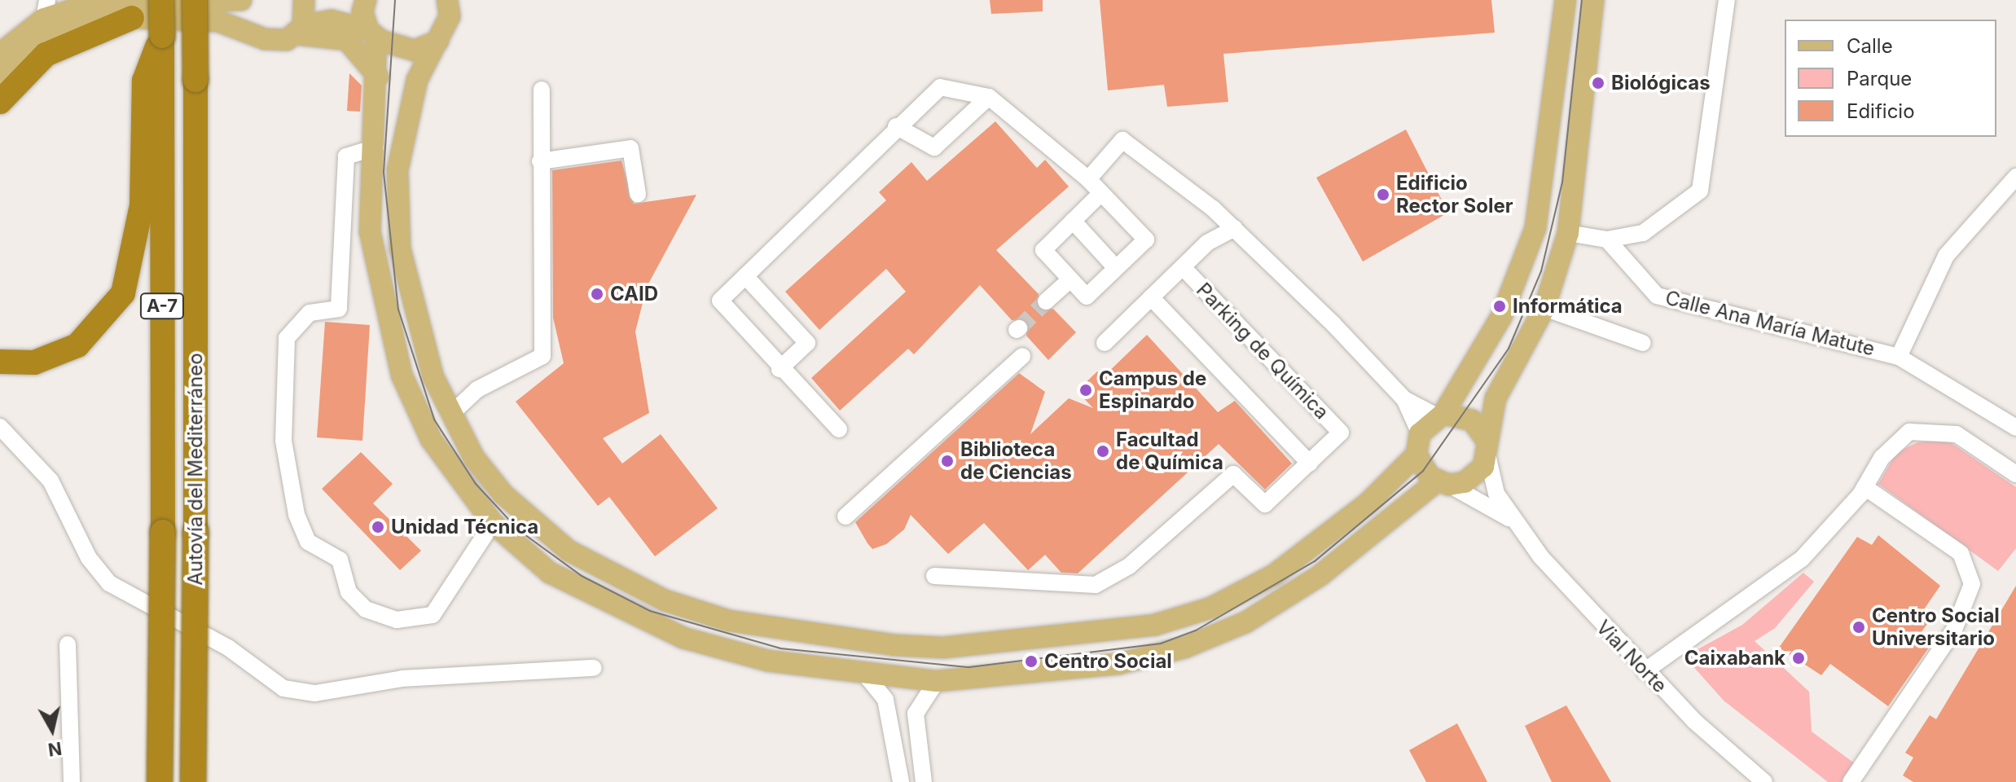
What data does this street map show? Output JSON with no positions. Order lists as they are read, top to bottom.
{
  "streets": {
    "highway": ["A-7", "Autovía del Mediterráneo"],
    "street": ["Calle Ana María Matute", "Parking de Química", "Vial Norte"]
  },
  "places": [
    "Biológicas",
    "Edificio Rector Soler",
    "CAID",
    "Informática",
    "Campus de Espinardo",
    "Facultad de Química",
    "Biblioteca de Ciencias",
    "Unidad Técnica",
    "Centro Social Universitario",
    "Caixabank",
    "Centro Social"
  ],
  "legend": ["Calle", "Parque", "Edificio"],
  "north": "bottom"
}
